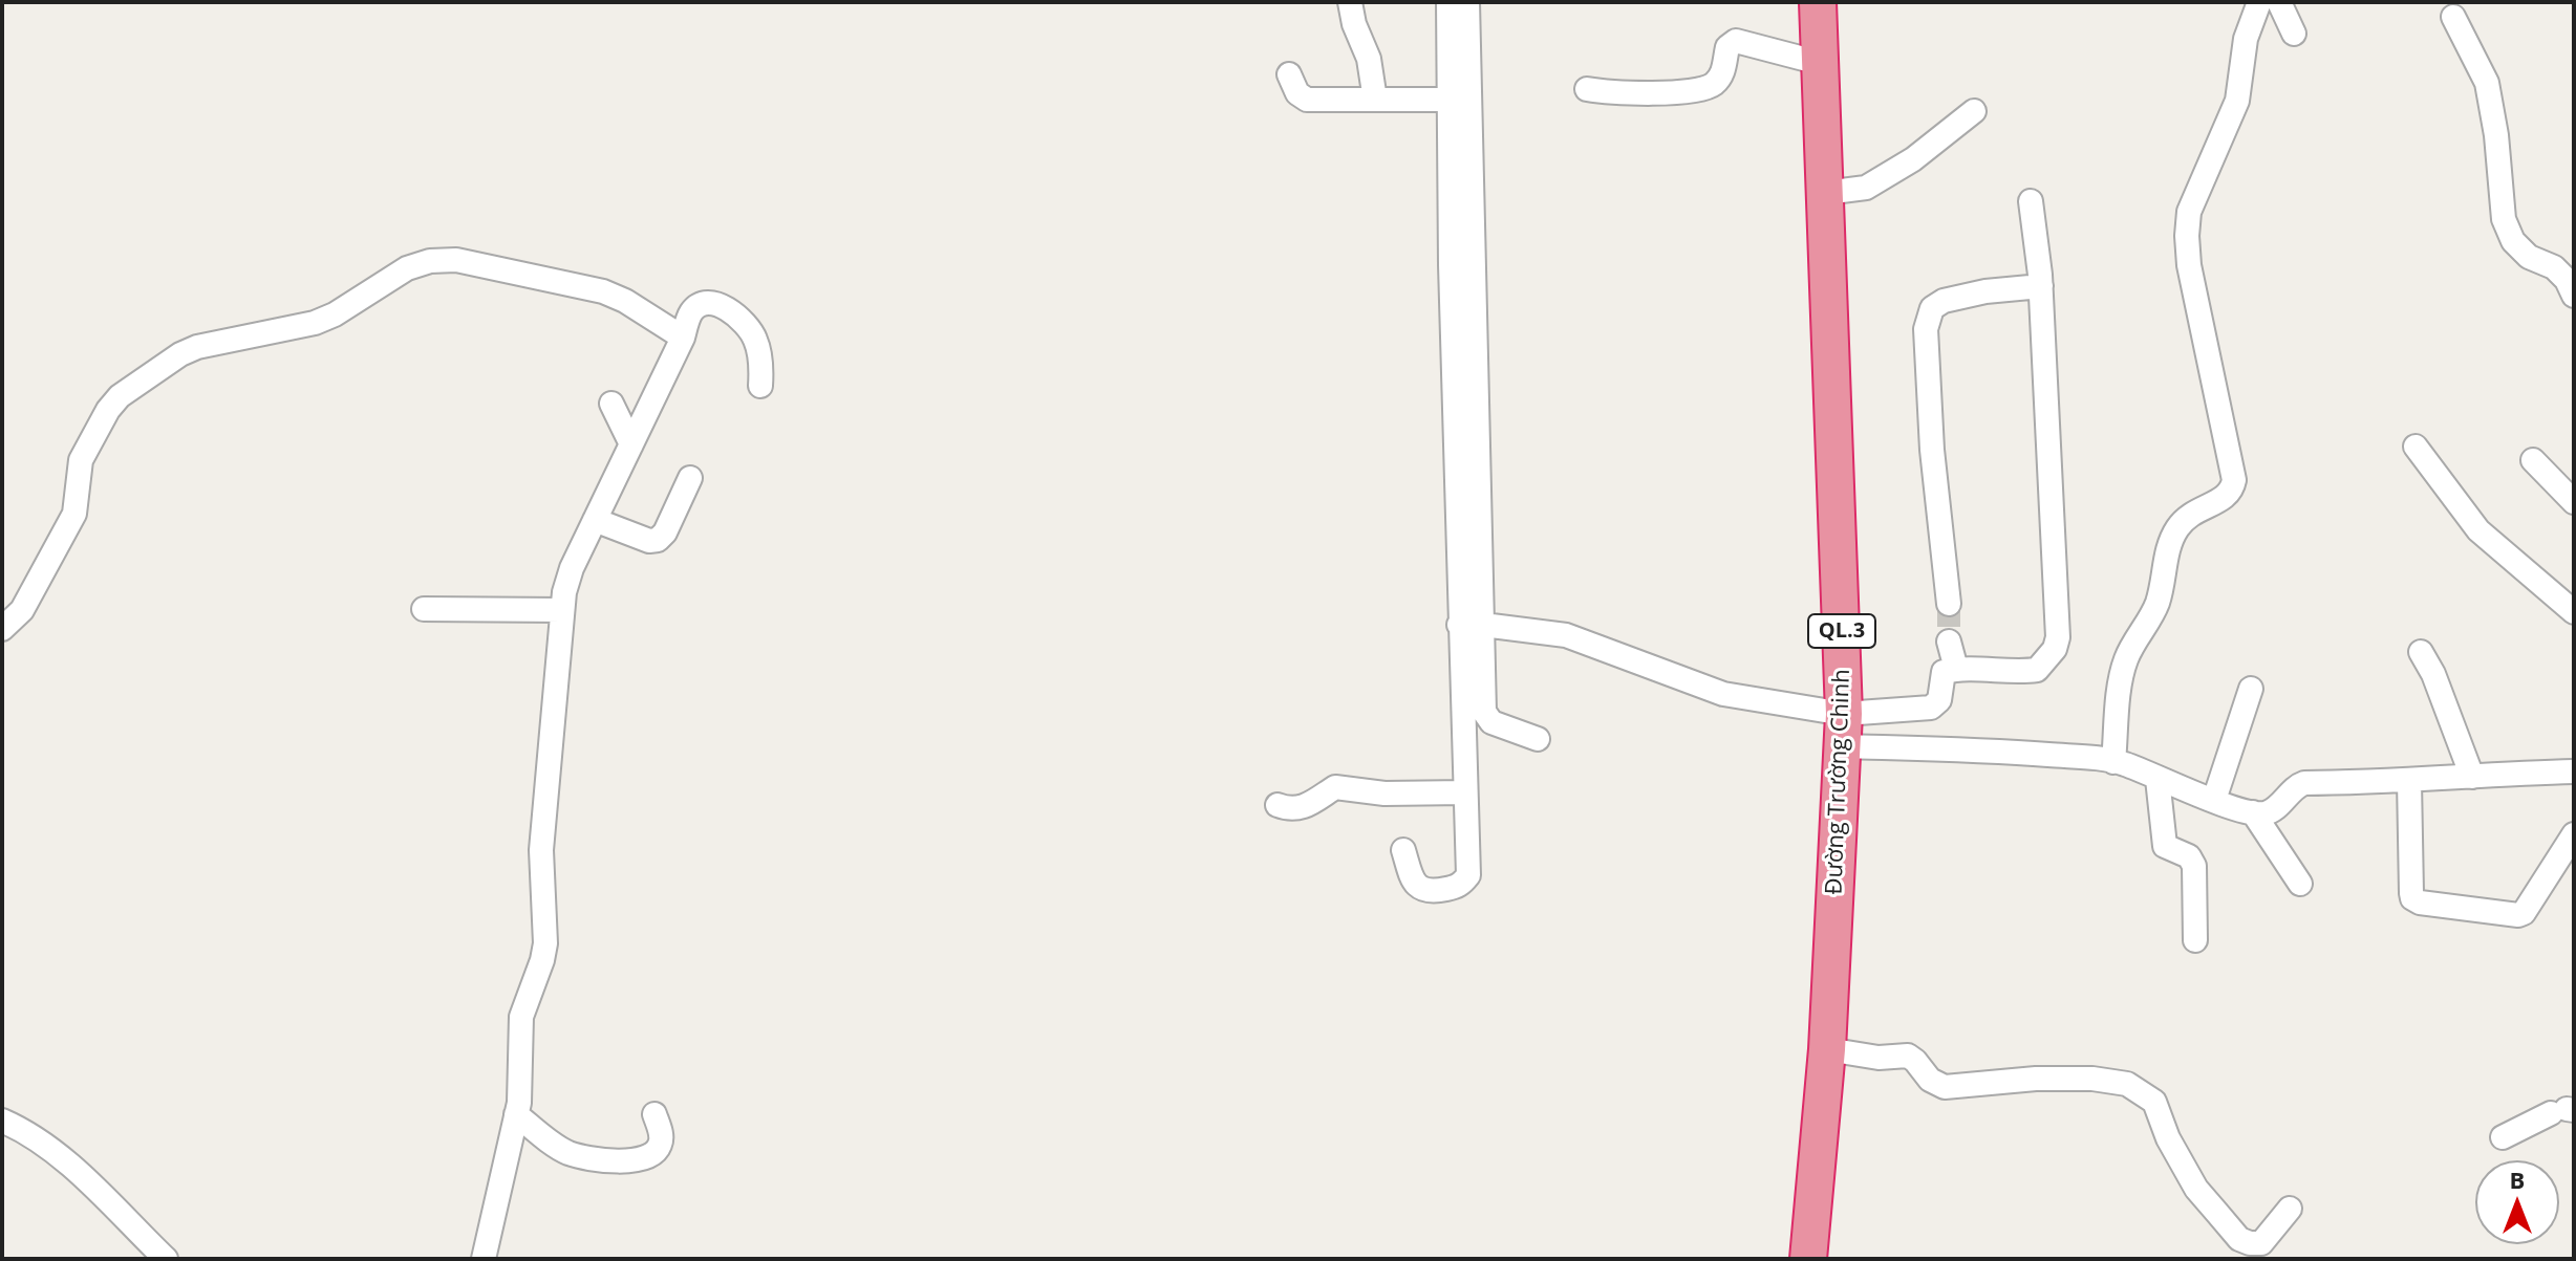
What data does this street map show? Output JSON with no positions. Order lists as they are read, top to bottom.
{
  "streets": {
    "highway": ["QL.3", "Đường Trường Chinh"]
  },
  "north": "top"
}
